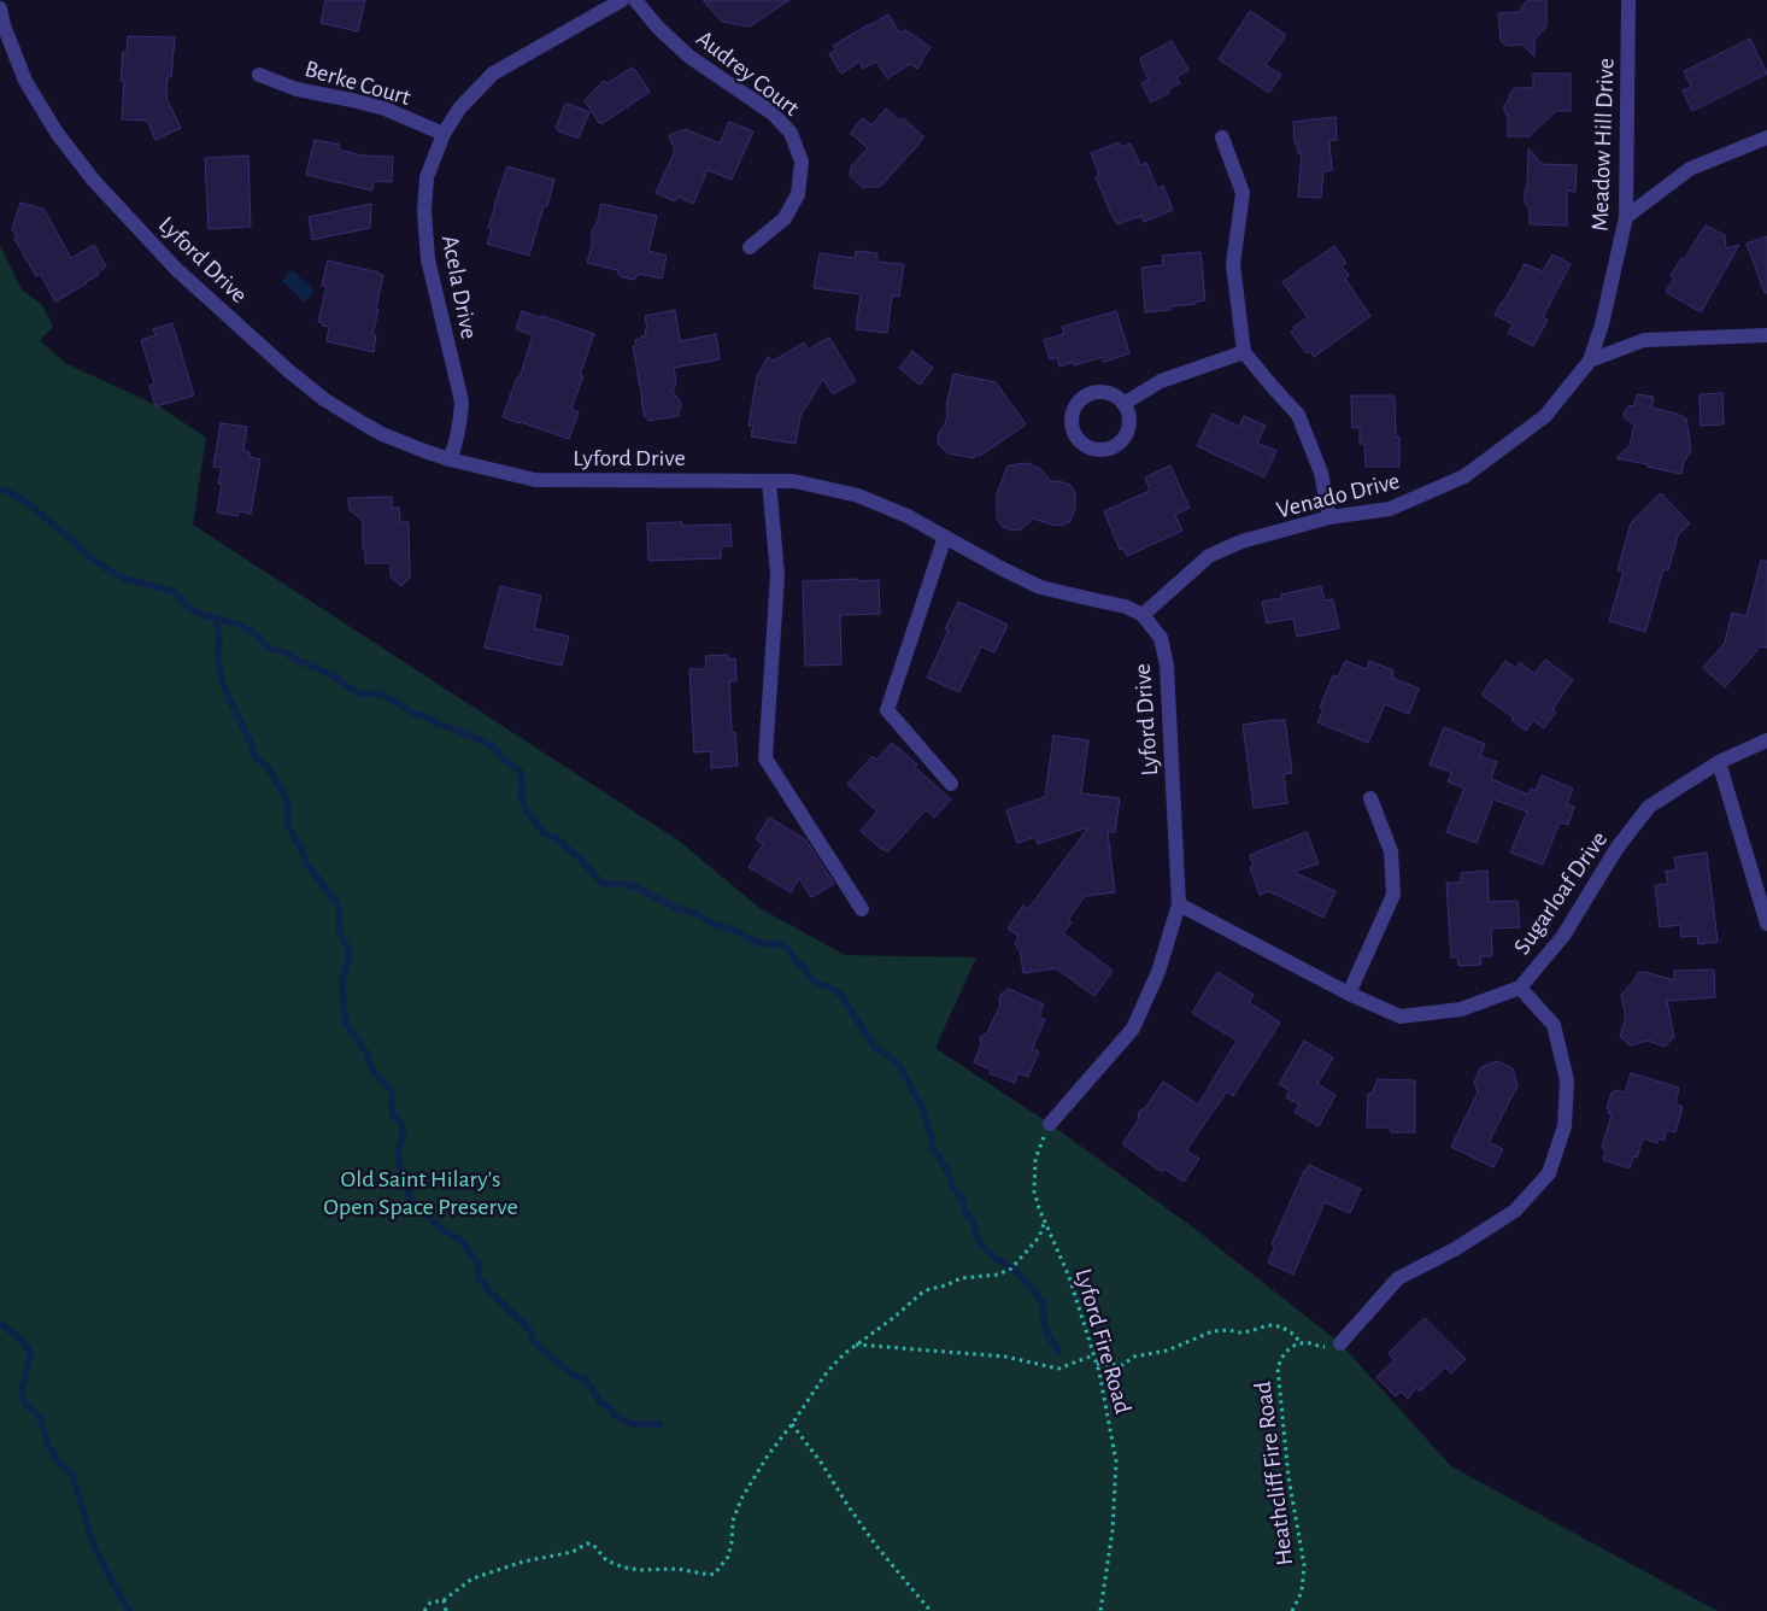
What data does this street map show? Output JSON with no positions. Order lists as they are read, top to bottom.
{
  "streets": {
    "street": [
      "Audrey Court",
      "Berke Court",
      "Meadow Hill Drive",
      "Lyford Drive",
      "Acela Drive",
      "Venado Drive",
      "Sugarloaf Drive"
    ],
    "path": ["Lyford Fire Road", "Heathcliff Fire Road"]
  },
  "crossings": [
    ["Berke Court", "Acela Drive"],
    ["Meadow Hill Drive", "Venado Drive"],
    ["Lyford Drive", "Acela Drive"],
    ["Lyford Drive", "Venado Drive"],
    ["Lyford Drive", "Sugarloaf Drive"],
    ["Lyford Drive", "Lyford Fire Road"]
  ],
  "parks": ["Old Saint Hilary's Open Space Preserve"]
}
